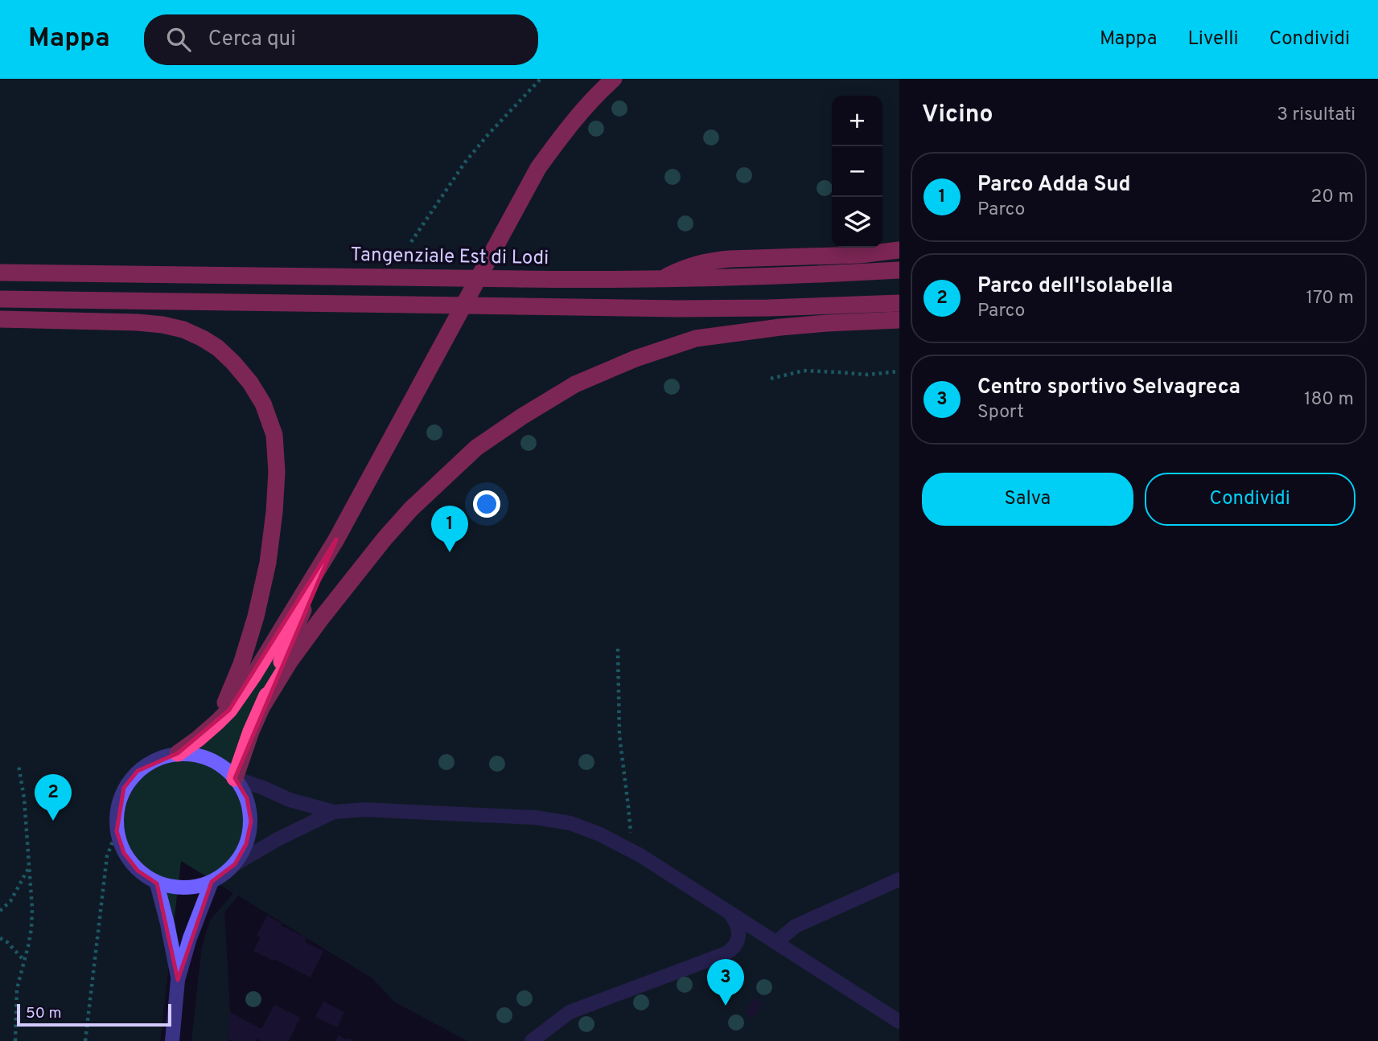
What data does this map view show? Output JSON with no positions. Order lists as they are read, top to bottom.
{
  "streets": {
    "highway": ["Tangenziale Est di Lodi"]
  },
  "scale_bar": "50 m",
  "page": {
    "header": "Mappa",
    "search": "Cerca qui",
    "nav": ["Mappa", "Livelli", "Condividi"],
    "heading": ["Vicino", "3 risultati"],
    "map_buttons": ["+", "−"],
    "list": [
      {
        "mark": "1",
        "name": "Parco Adda Sud",
        "note": "Parco",
        "value": "20 m"
      },
      {
        "mark": "2",
        "name": "Parco dell'Isolabella",
        "note": "Parco",
        "value": "170 m"
      },
      {
        "mark": "3",
        "name": "Centro sportivo Selvagreca",
        "note": "Sport",
        "value": "180 m"
      }
    ],
    "buttons": ["Salva", "Condividi"],
    "pins": ["1", "2", "3"],
    "scale": "50 m"
  }
}
